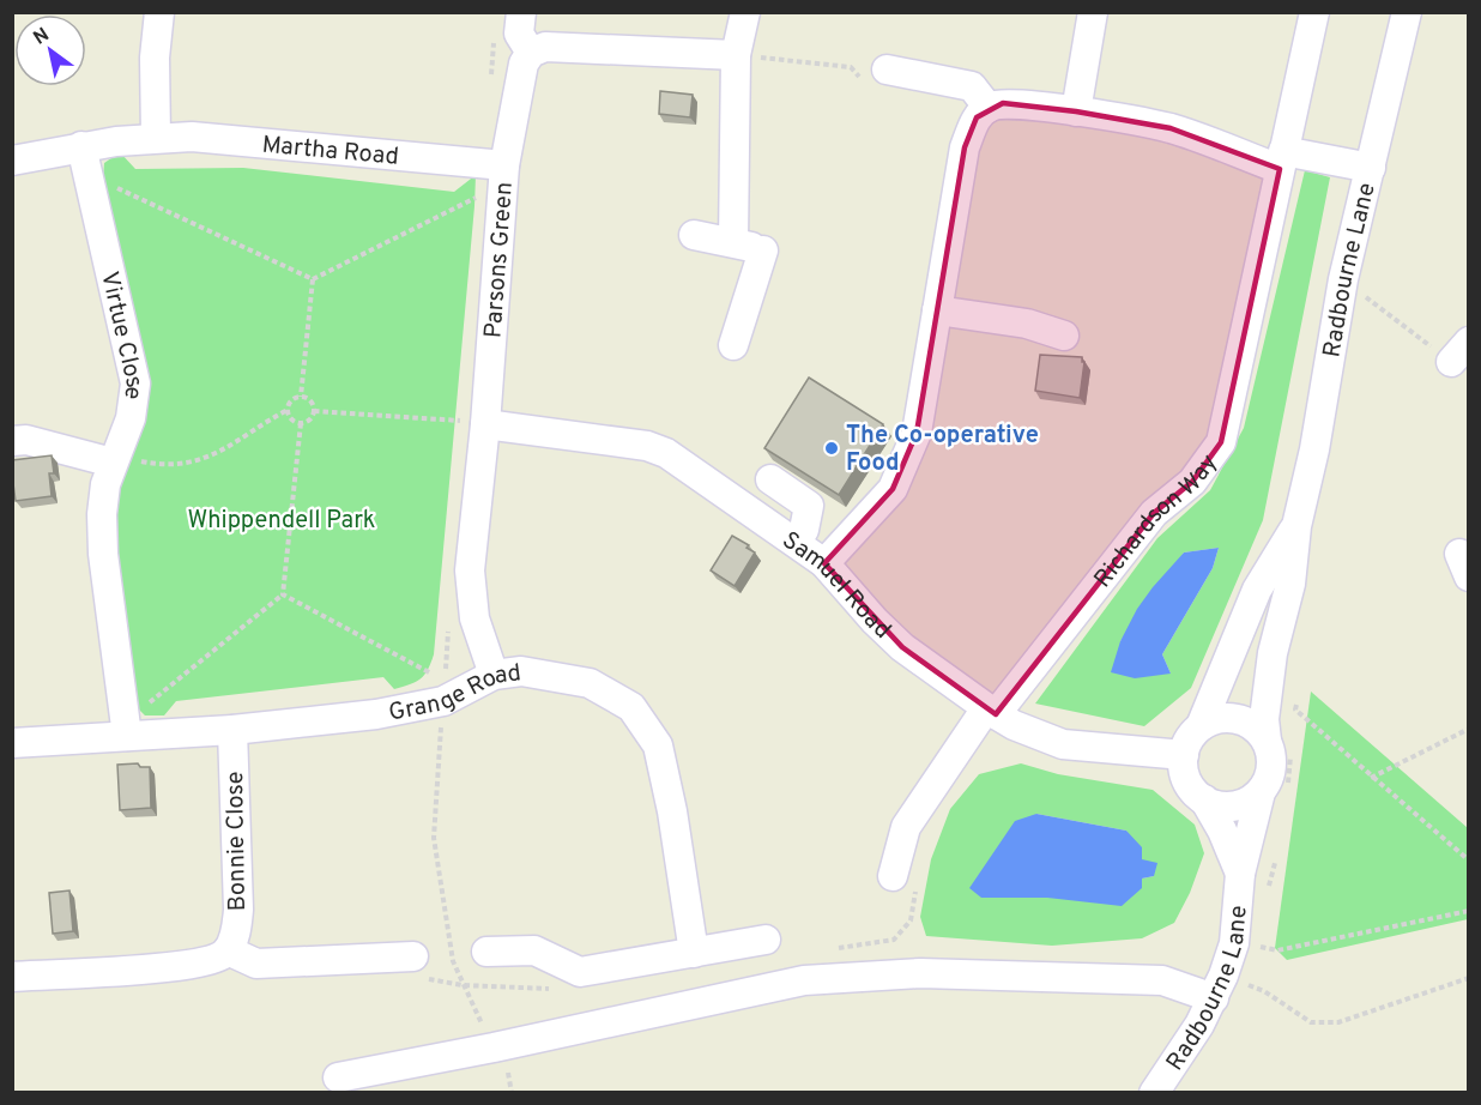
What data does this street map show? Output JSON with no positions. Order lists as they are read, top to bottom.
{
  "streets": {
    "street": [
      "Martha Road",
      "Parsons Green",
      "Radbourne Lane",
      "Virtue Close",
      "Richardson Way",
      "Samuel Road",
      "Grange Road",
      "Bonnie Close"
    ]
  },
  "crossings": [
    ["Martha Road", "Parsons Green"],
    ["Martha Road", "Virtue Close"],
    ["Parsons Green", "Samuel Road"],
    ["Parsons Green", "Grange Road"],
    ["Radbourne Lane", "Samuel Road"],
    ["Virtue Close", "Grange Road"],
    ["Richardson Way", "Samuel Road"],
    ["Grange Road", "Bonnie Close"]
  ],
  "parks": ["Whippendell Park"],
  "places": ["The Co-operative Food"],
  "north": "top left"
}
